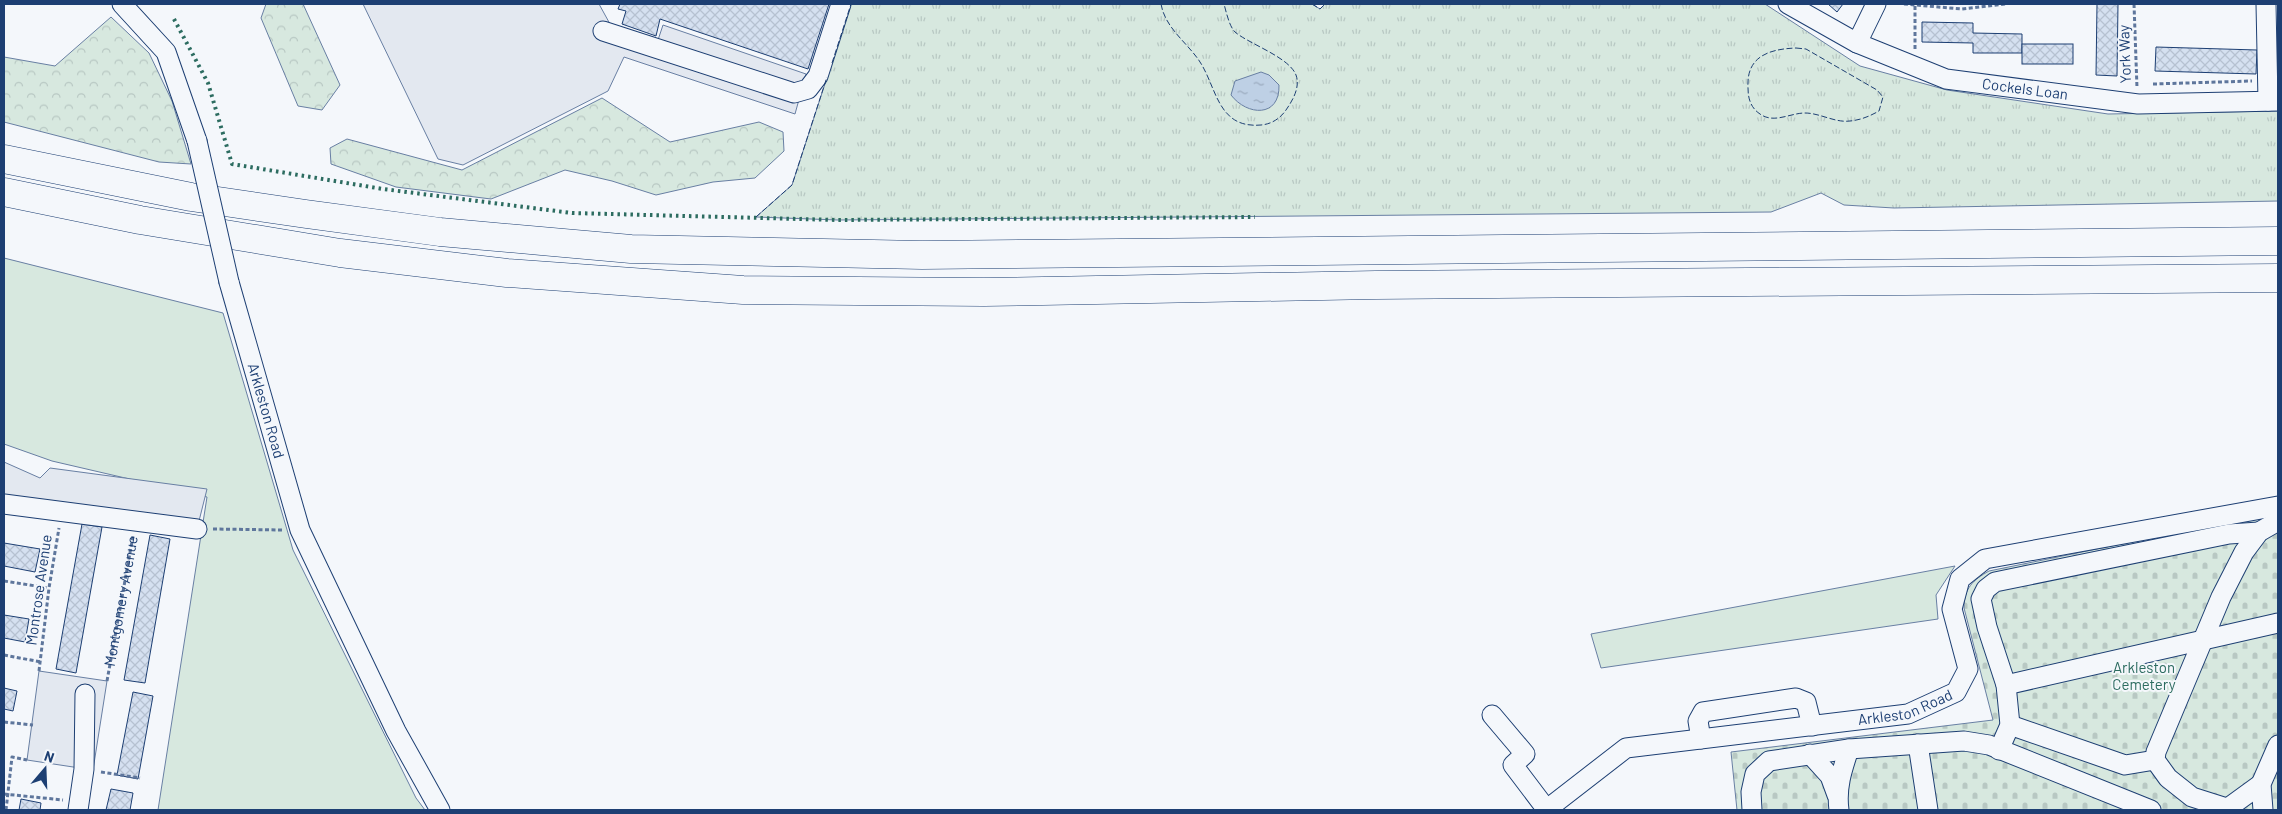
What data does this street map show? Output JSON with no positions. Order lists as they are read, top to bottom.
{
  "streets": {
    "street": ["Cockels Loan", "Arkleston Road"],
    "path": ["York Way", "Montrose Avenue", "Montgomery Avenue"]
  },
  "crossings": [
    ["York Way", "Cockels Loan"]
  ],
  "parks": ["Arkleston Cemetery"],
  "north": "top"
}
